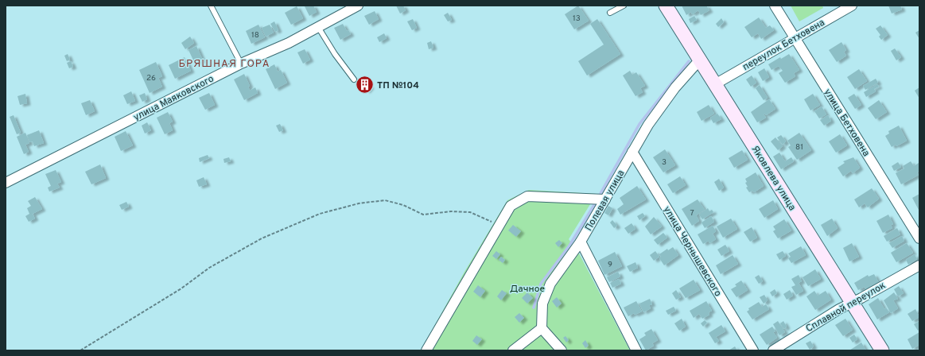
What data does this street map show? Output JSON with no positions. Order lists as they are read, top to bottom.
{
  "streets": {
    "street": [
      "переулок Бетховена",
      "улица Маяковского",
      "улица Бетховена",
      "Яковлева улица",
      "Полевая улица",
      "улица Чернышевского",
      "Сплавной переулок"
    ]
  },
  "crossings": [
    ["переулок Бетховена", "улица Бетховена"],
    ["переулок Бетховена", "Яковлева улица"],
    ["Яковлева улица", "Полевая улица"],
    ["Яковлева улица", "Сплавной переулок"],
    ["Полевая улица", "улица Чернышевского"]
  ],
  "districts": ["БРЯШНАЯ ГОРА"],
  "parks": ["Дачное"],
  "places": {
    "building": ["ТП №104"]
  },
  "house_numbers": [
    "13",
    "18",
    "26",
    "81",
    "3",
    "7",
    "9"
  ]
}
